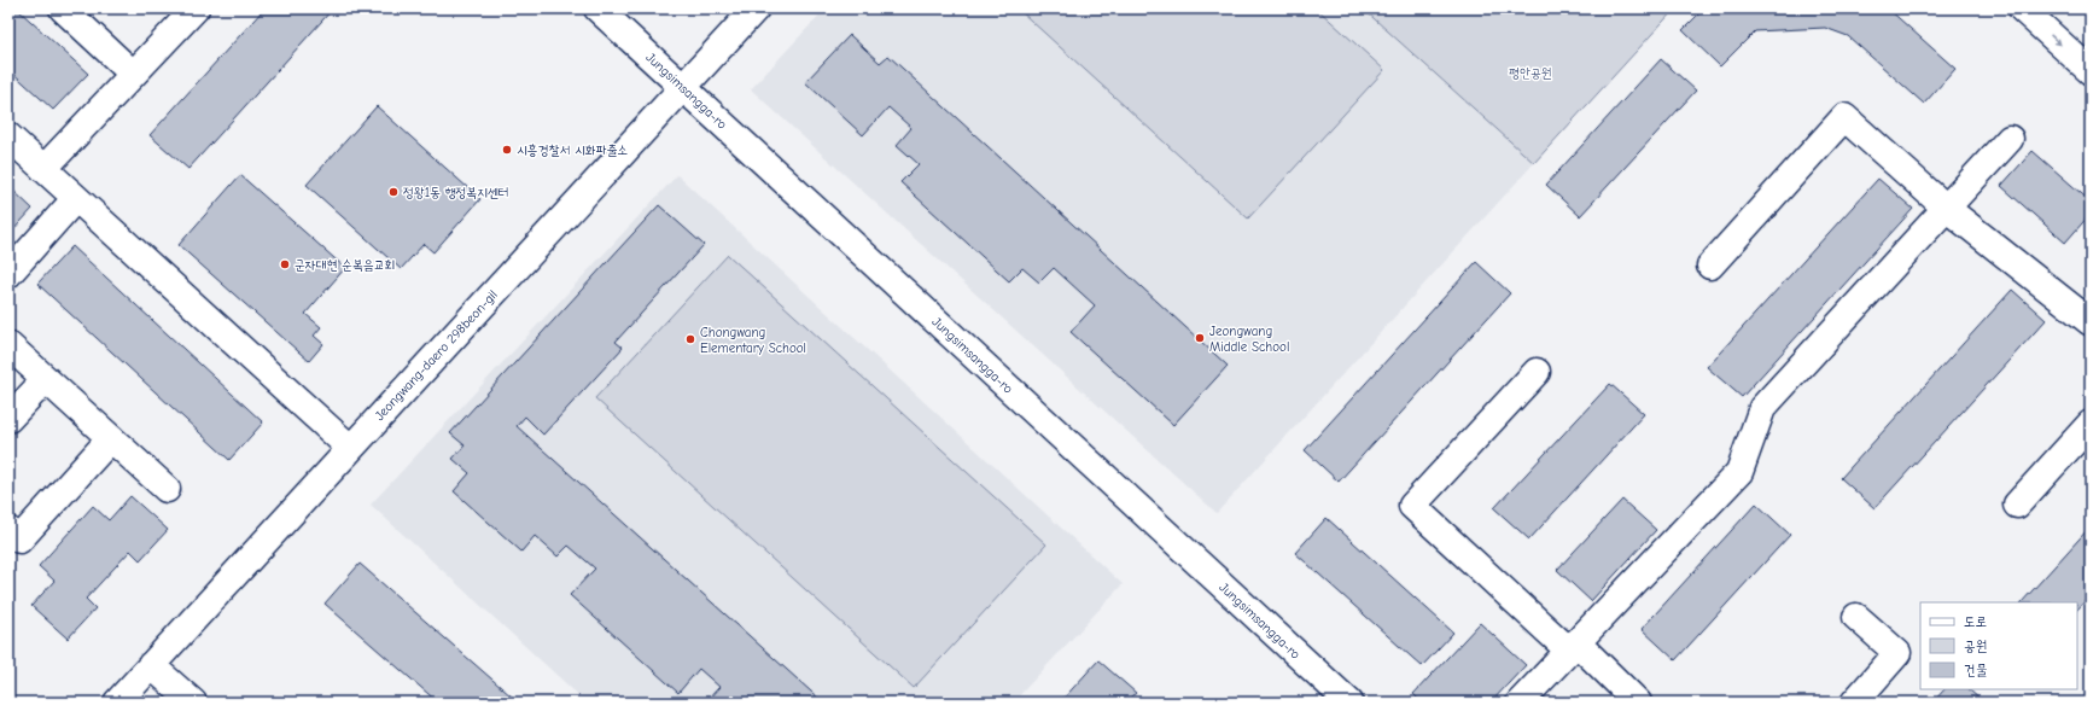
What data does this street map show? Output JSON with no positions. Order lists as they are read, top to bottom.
{
  "streets": {
    "street": ["Jungsimsangga-ro", "Jeongwang-daero 298beon-gil"]
  },
  "crossings": [
    ["Jungsimsangga-ro", "Jeongwang-daero 298beon-gil"]
  ],
  "parks": ["평안공원"],
  "places": [
    "시흥경찰서 시화파출소",
    "정왕1동 행정복지센터",
    "군자대현 순복음교회",
    "Jeongwang Middle School",
    "Chongwang Elementary School"
  ],
  "legend": ["도로", "공원", "건물"]
}
